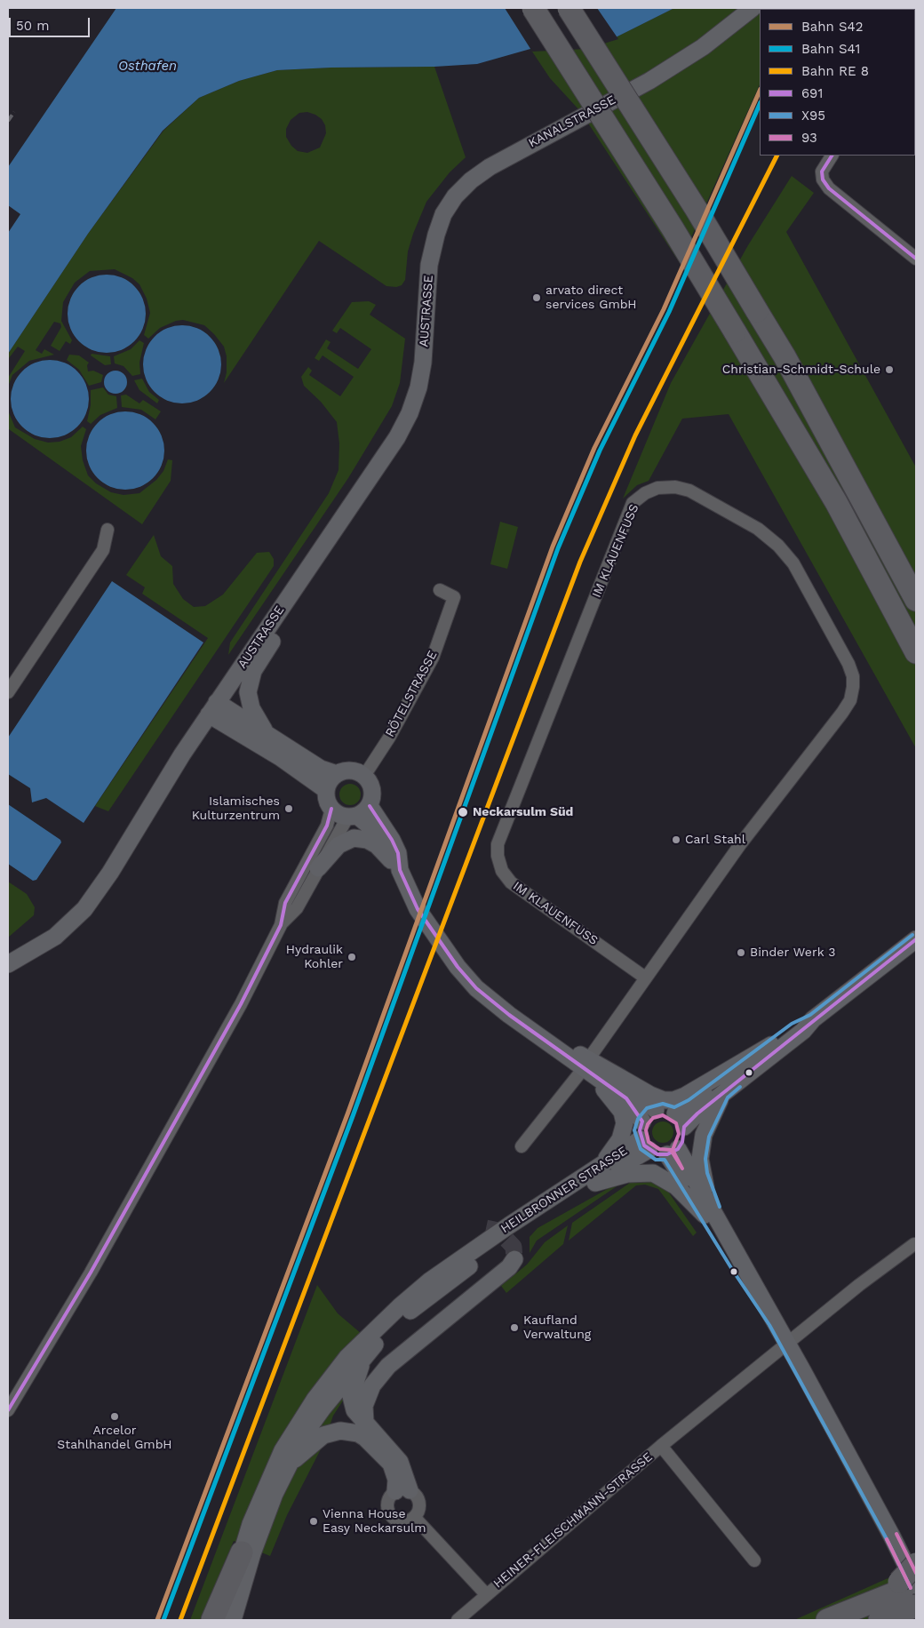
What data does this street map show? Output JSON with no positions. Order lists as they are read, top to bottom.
{
  "streets": {
    "main road": ["KANALSTRASSE", "AUSTRASSE", "HEILBRONNER STRASSE"],
    "street": ["IM KLAUENFUSS", "RÖTELSTRASSE", "HEINER-FLEISCHMANN-STRASSE"]
  },
  "crossings": [
    ["KANALSTRASSE", "AUSTRASSE"]
  ],
  "water": ["Osthafen"],
  "places": [
    "arvato direct services GmbH",
    "Christian-Schmidt-Schule",
    "Islamisches Kulturzentrum",
    "Neckarsulm Süd",
    "Carl Stahl",
    "Binder Werk 3",
    "Hydraulik Kohler",
    "Kaufland Verwaltung",
    "Arcelor Stahlhandel GmbH",
    "Vienna House Easy Neckarsulm"
  ],
  "lines": [
    "rail line S42",
    "rail line S41",
    "transit line 691",
    "transit line X95",
    "transit line 93"
  ],
  "legend": [
    "Bahn S42",
    "Bahn S41",
    "Bahn RE 8",
    "691",
    "X95",
    "93"
  ],
  "scale_bar": "50 m"
}
